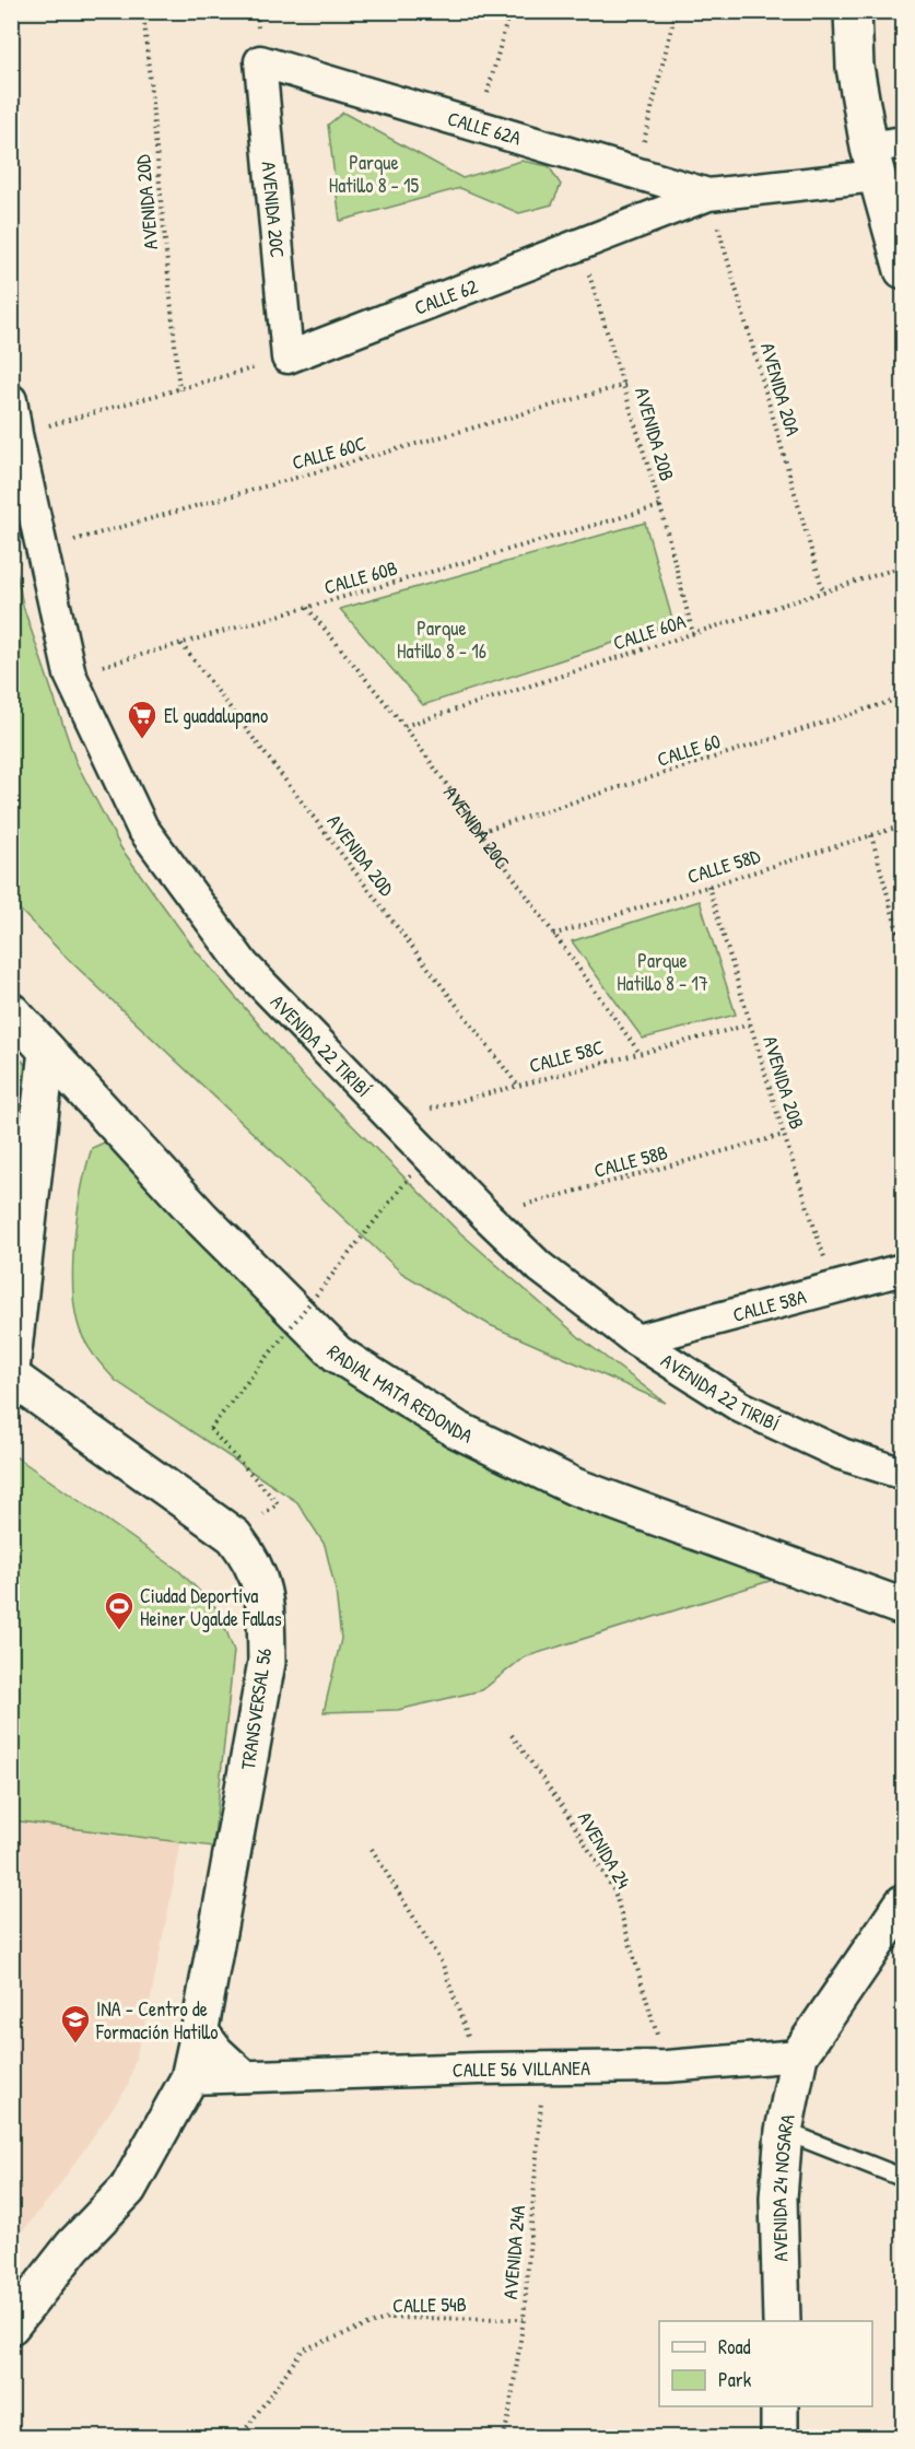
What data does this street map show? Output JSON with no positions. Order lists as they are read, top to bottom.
{
  "streets": {
    "street": [
      "CALLE 62A",
      "AVENIDA 20C",
      "CALLE 62",
      "AVENIDA 22 TIRIBÍ",
      "CALLE 58A",
      "RADIAL MATA REDONDA",
      "TRANSVERSAL 56",
      "CALLE 56 VILLANEA",
      "AVENIDA 24 NOSARA"
    ],
    "path": [
      "AVENIDA 20D",
      "AVENIDA 20A",
      "AVENIDA 20B",
      "CALLE 60C",
      "CALLE 60B",
      "CALLE 60A",
      "CALLE 60",
      "CALLE 58D",
      "CALLE 58C",
      "CALLE 58B",
      "AVENIDA 24",
      "AVENIDA 24A",
      "CALLE 54B"
    ]
  },
  "crossings": [
    ["CALLE 62A", "AVENIDA 20C"],
    ["CALLE 62A", "CALLE 62"],
    ["CALLE 62A", "AVENIDA 20A"],
    ["AVENIDA 20D", "CALLE 60B"],
    ["AVENIDA 20D", "CALLE 58C"],
    ["AVENIDA 20C", "CALLE 62"],
    ["AVENIDA 20C", "CALLE 60B"],
    ["AVENIDA 20C", "CALLE 60A"],
    ["AVENIDA 20C", "CALLE 60"],
    ["AVENIDA 20C", "CALLE 58D"],
    ["AVENIDA 20C", "CALLE 58C"],
    ["CALLE 62", "AVENIDA 20A"],
    ["CALLE 62", "AVENIDA 20B"],
    ["AVENIDA 20A", "CALLE 60A"],
    ["AVENIDA 20B", "CALLE 60C"],
    ["AVENIDA 20B", "CALLE 60B"],
    ["AVENIDA 20B", "CALLE 60A"],
    ["AVENIDA 20B", "CALLE 58D"],
    ["AVENIDA 20B", "CALLE 58C"],
    ["AVENIDA 20B", "CALLE 58B"],
    ["AVENIDA 20B", "CALLE 58A"],
    ["CALLE 60C", "AVENIDA 22 TIRIBÍ"],
    ["CALLE 60B", "AVENIDA 22 TIRIBÍ"],
    ["AVENIDA 22 TIRIBÍ", "CALLE 58C"],
    ["AVENIDA 22 TIRIBÍ", "CALLE 58B"],
    ["AVENIDA 22 TIRIBÍ", "CALLE 58A"],
    ["TRANSVERSAL 56", "CALLE 56 VILLANEA"],
    ["AVENIDA 24", "CALLE 56 VILLANEA"],
    ["CALLE 56 VILLANEA", "AVENIDA 24 NOSARA"],
    ["CALLE 56 VILLANEA", "AVENIDA 24A"],
    ["AVENIDA 24A", "CALLE 54B"]
  ],
  "parks": ["Parque Hatillo 8 - 15", "Parque Hatillo 8 - 16", "Parque Hatillo 8 - 17"],
  "places": {
    "supermarket": ["El guadalupano"],
    "sports": ["Ciudad Deportiva Heiner Ugalde Fallas"],
    "school or university": ["INA - Centro de Formación Hatillo"]
  },
  "legend": ["Road", "Park"]
}
